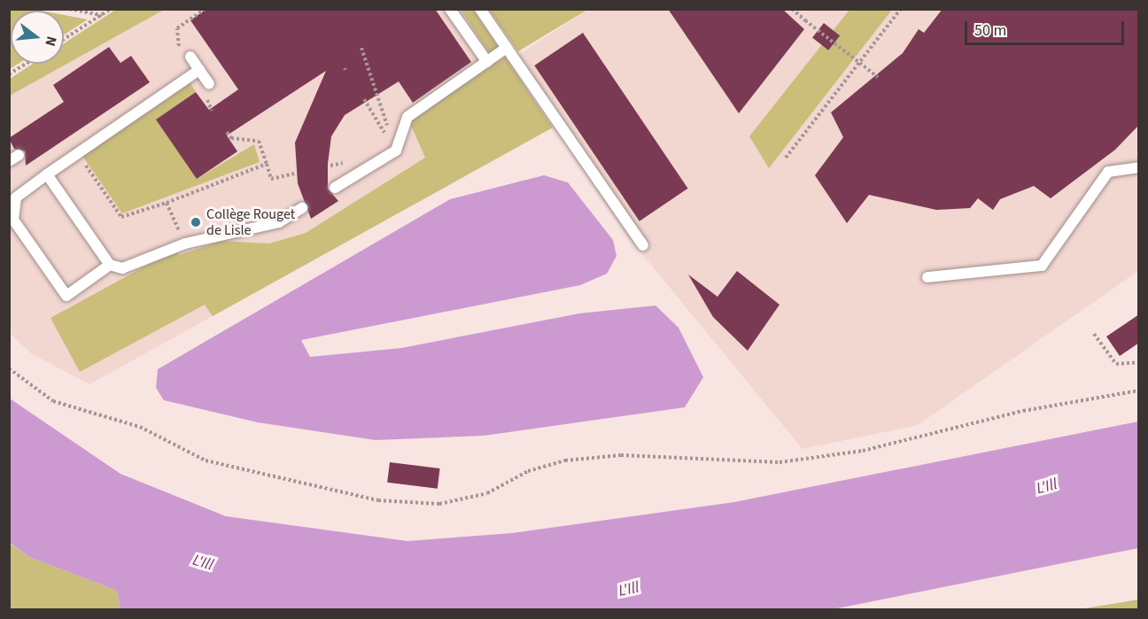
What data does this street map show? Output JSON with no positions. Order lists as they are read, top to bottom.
{
  "water": ["L'Ill"],
  "places": ["Collège Rouget de Lisle"],
  "scale_bar": "50 m",
  "north": "right"
}
